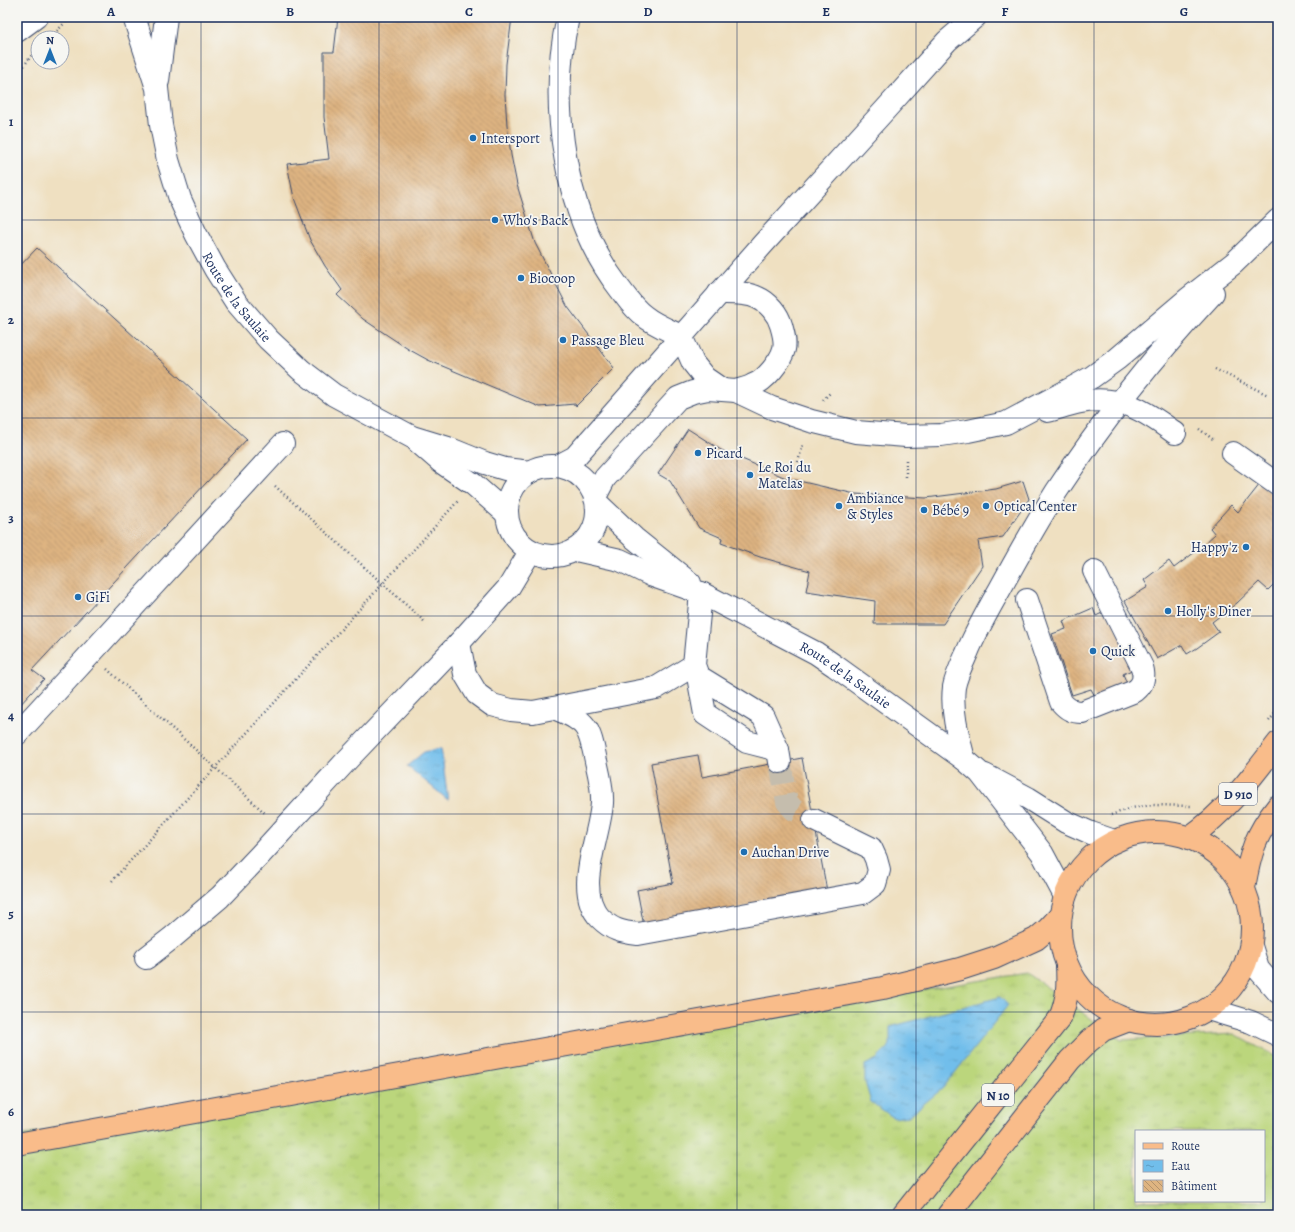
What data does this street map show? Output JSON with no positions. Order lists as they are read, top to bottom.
{
  "streets": {
    "main road": ["D 910", "N 10"],
    "street": ["Route de la Saulaie"]
  },
  "places": [
    "Intersport",
    "Who's Back",
    "Biocoop",
    "Passage Bleu",
    "Picard",
    "Le Roi du Matelas",
    "Ambiance & Styles",
    "Optical Center",
    "Bébé 9",
    "Happy'z",
    "GiFi",
    "Holly's Diner",
    "Quick",
    "Auchan Drive"
  ],
  "legend": ["Route", "Eau", "Bâtiment"],
  "north": "top",
  "grid": {
    "columns": [
      "A",
      "B",
      "C",
      "D",
      "E",
      "F",
      "G"
    ],
    "rows": [
      "1",
      "2",
      "3",
      "4",
      "5",
      "6"
    ]
  }
}
